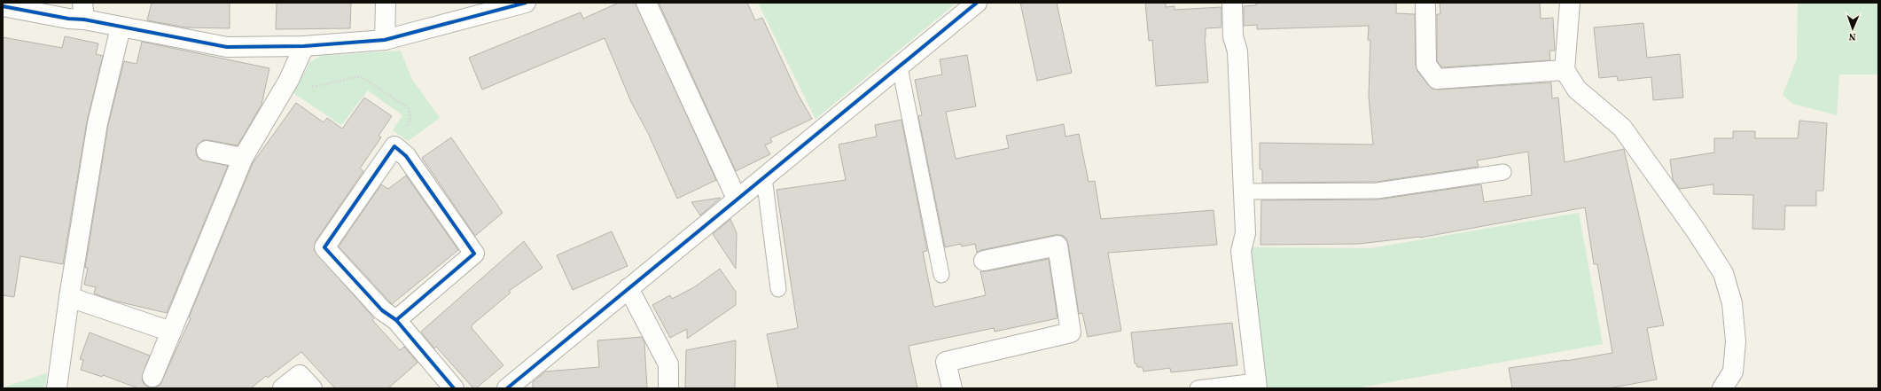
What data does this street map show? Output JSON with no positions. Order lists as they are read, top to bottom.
{
  "north": "bottom"
}
